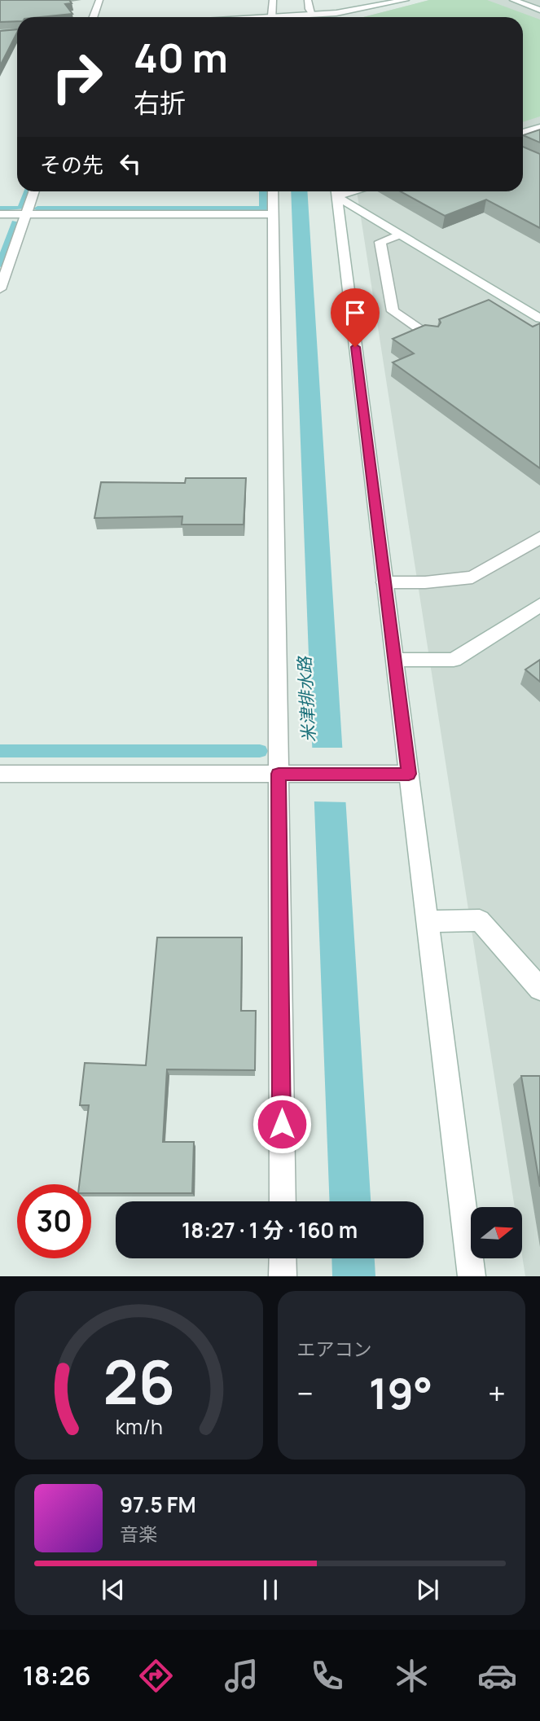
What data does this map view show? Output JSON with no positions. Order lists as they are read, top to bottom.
{
  "water": ["米津排水路"],
  "north": "right",
  "page": {
    "turn": ["40 m", "右折"],
    "then": "その先",
    "limit": "30",
    "trip": "18:27 · 1 分 · 160 m",
    "tile": "エアコン",
    "heat": ["−", "19°", "+"],
    "song": ["97.5 FM", "音楽"],
    "tabs": "18:26",
    "gauge": ["26", "km/h"]
  }
}
